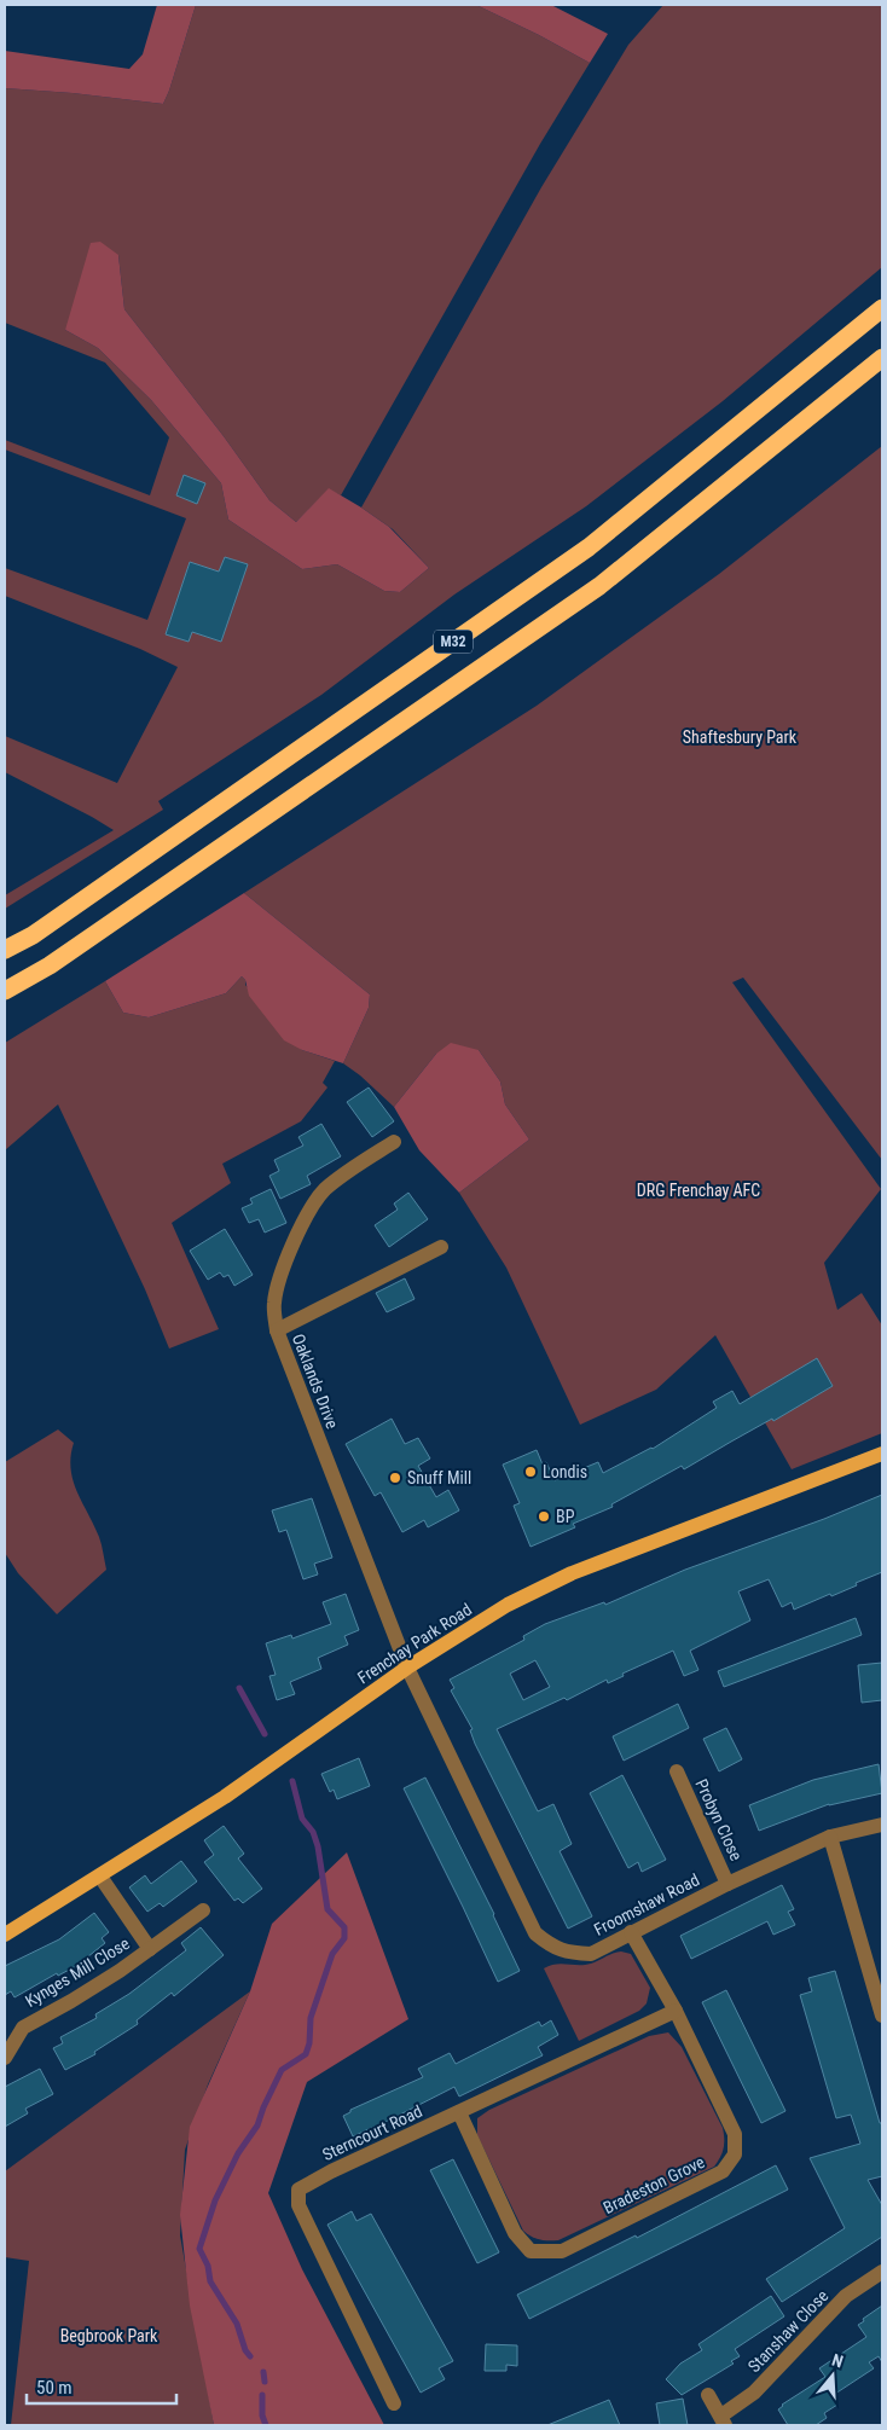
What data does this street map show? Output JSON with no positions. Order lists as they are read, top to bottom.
{
  "streets": {
    "highway": ["M32"],
    "main road": ["Frenchay Park Road"],
    "street": [
      "Oaklands Drive",
      "Probyn Close",
      "Froomshaw Road",
      "Kynges Mill Close",
      "Sterncourt Road",
      "Bradeston Grove",
      "Stanshaw Close"
    ]
  },
  "crossings": [
    ["Oaklands Drive", "Frenchay Park Road"],
    ["Oaklands Drive", "Froomshaw Road"],
    ["Frenchay Park Road", "Froomshaw Road"],
    ["Frenchay Park Road", "Kynges Mill Close"],
    ["Probyn Close", "Froomshaw Road"],
    ["Froomshaw Road", "Bradeston Grove"],
    ["Sterncourt Road", "Bradeston Grove"]
  ],
  "parks": ["Shaftesbury Park", "DRG Frenchay AFC", "Begbrook Park"],
  "places": ["Londis", "Snuff Mill", "BP"],
  "scale_bar": "50 m",
  "north": "top"
}
